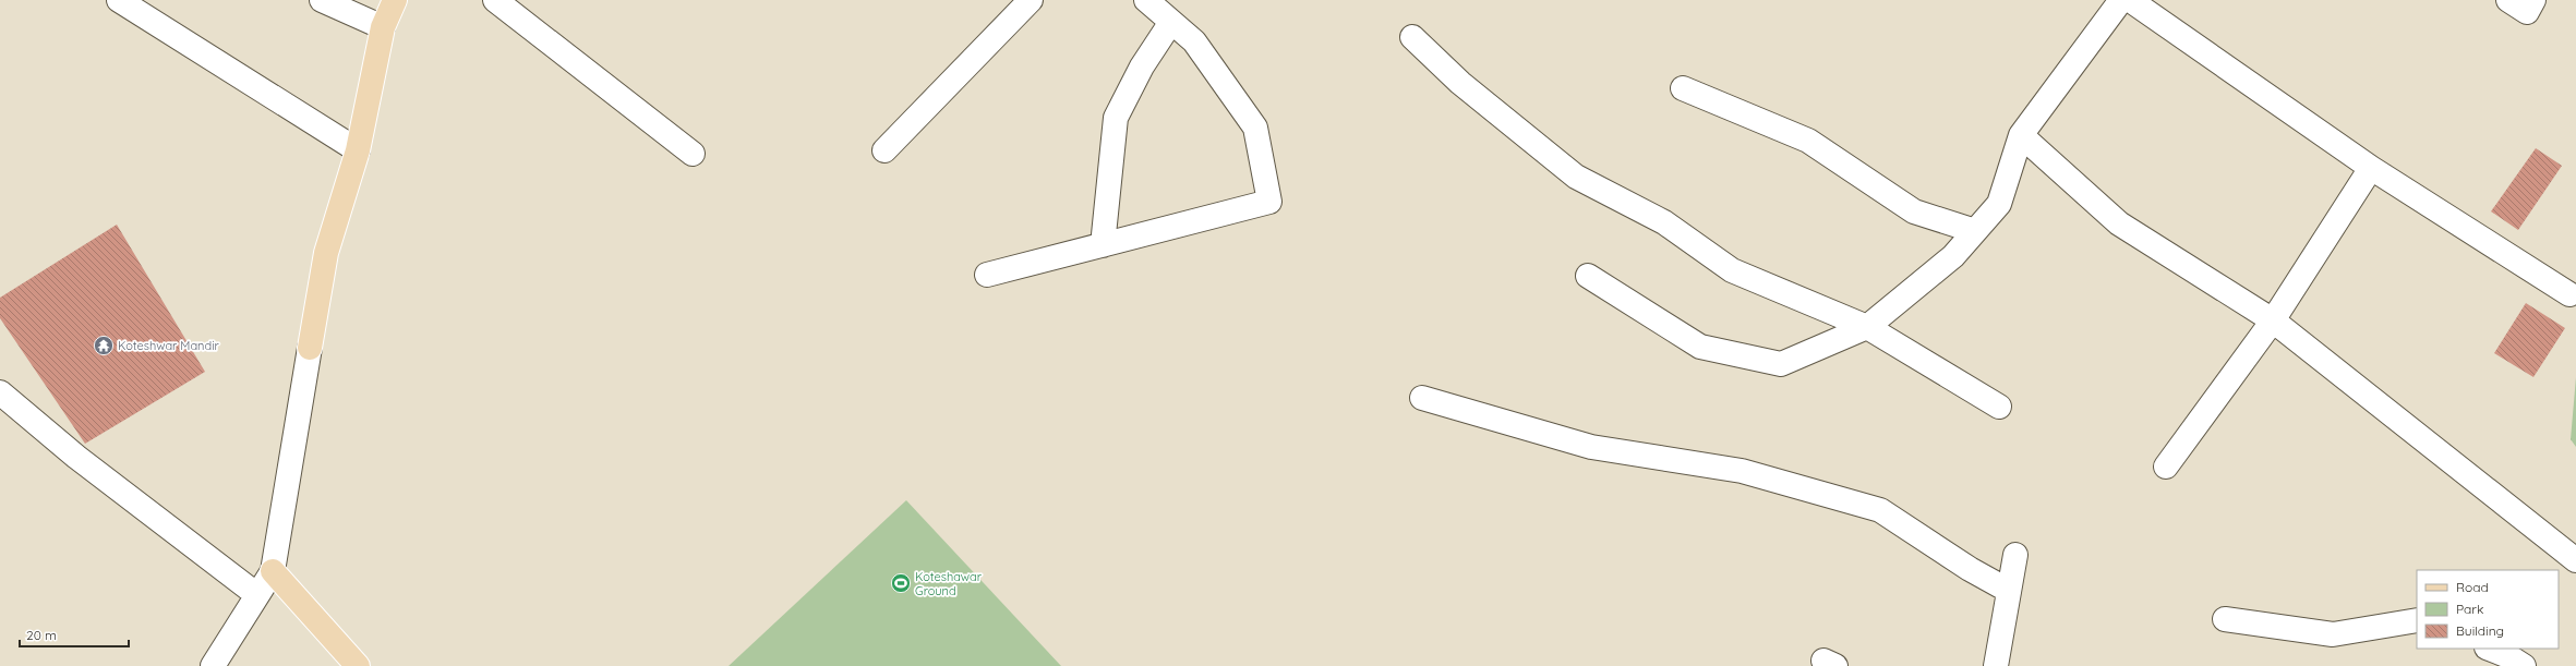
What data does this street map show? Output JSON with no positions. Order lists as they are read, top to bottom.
{
  "places": {
    "temple": ["Koteshwar Mandir"],
    "sports": ["Koteshawar Ground"]
  },
  "legend": ["Road", "Park", "Building"],
  "scale_bar": "20 m"
}
